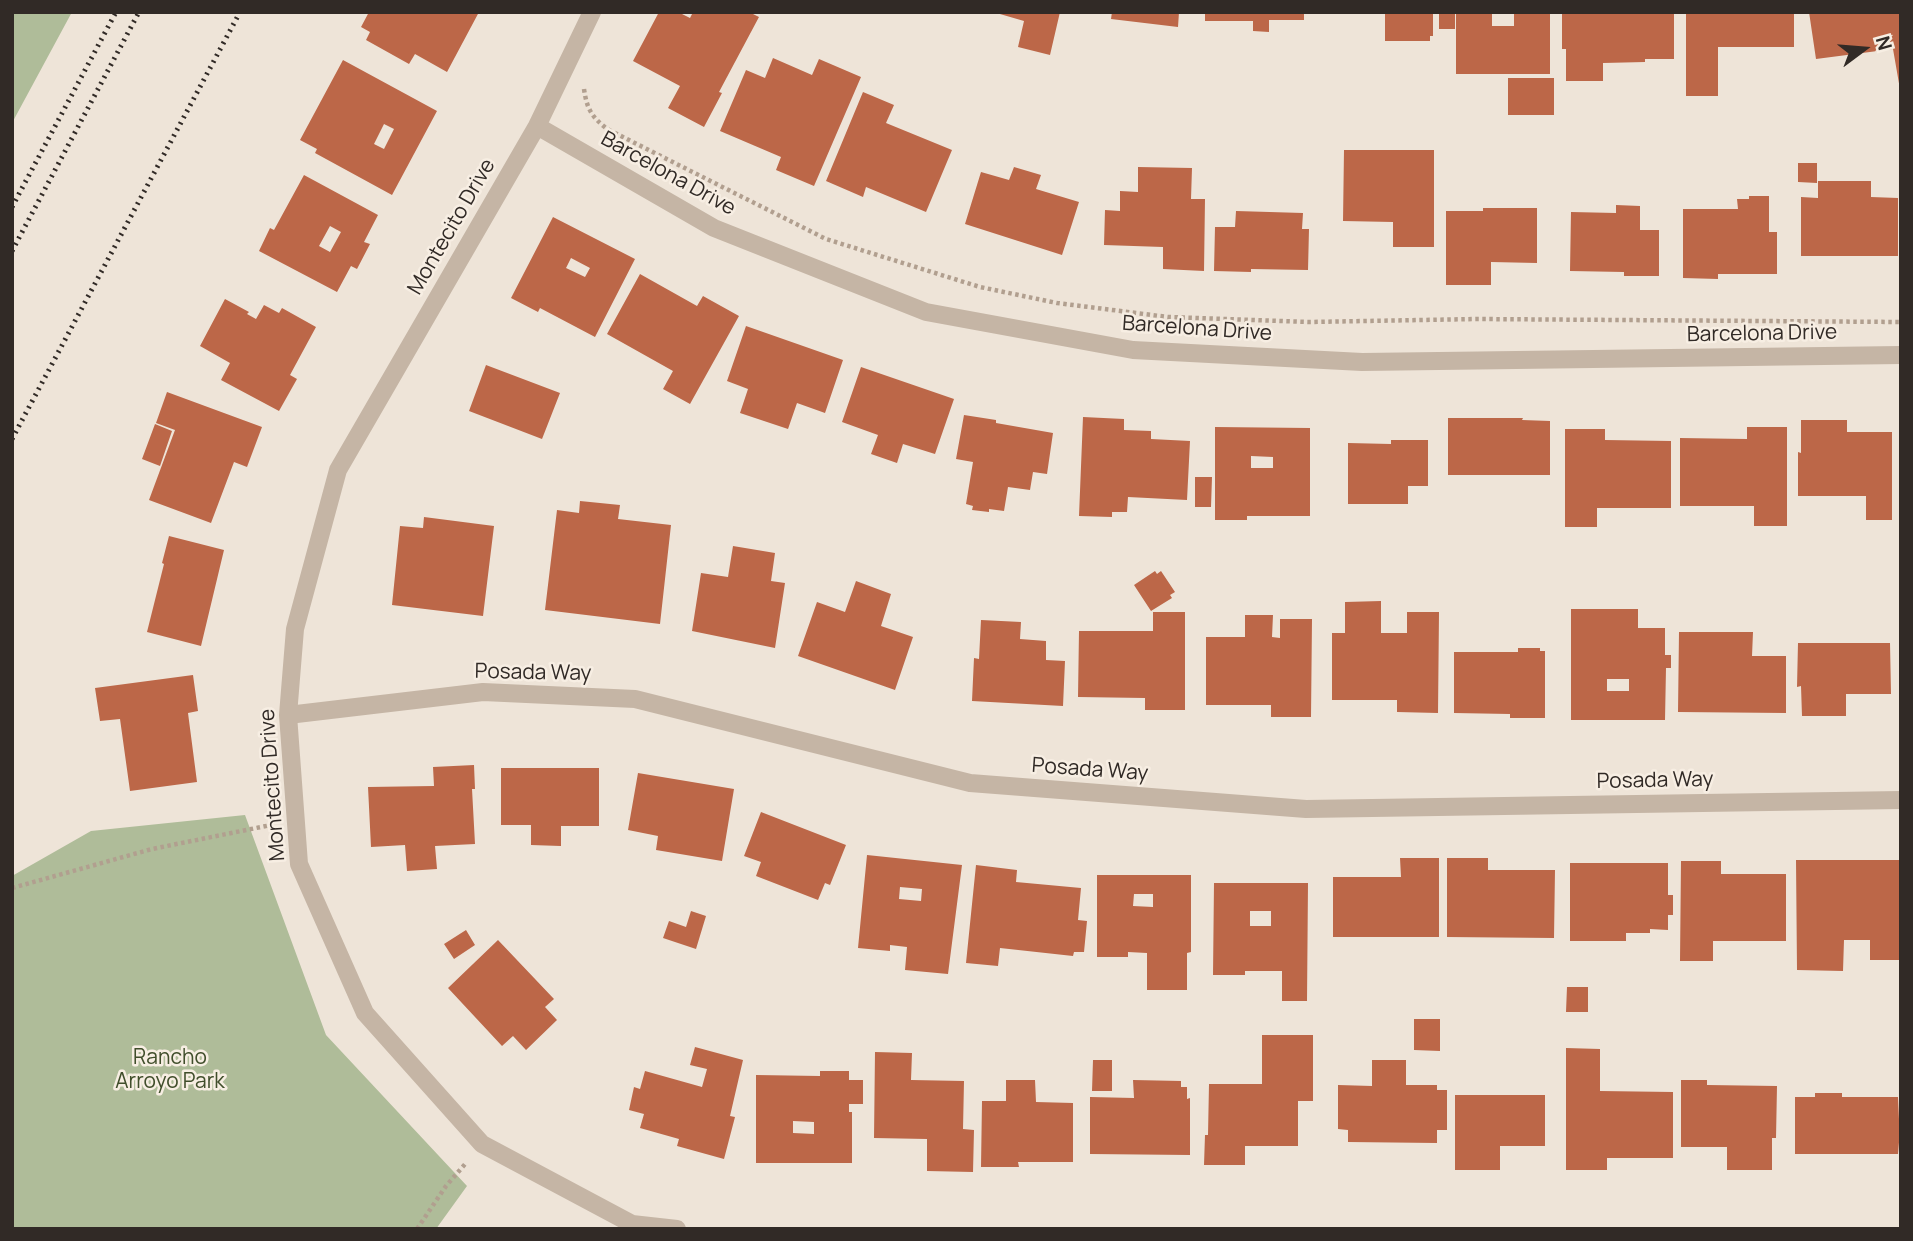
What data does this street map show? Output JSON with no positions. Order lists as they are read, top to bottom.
{
  "streets": {
    "street": ["Barcelona Drive", "Montecito Drive", "Posada Way"]
  },
  "crossings": [
    ["Barcelona Drive", "Montecito Drive"],
    ["Montecito Drive", "Posada Way"]
  ],
  "parks": ["Rancho Arroyo Park"],
  "north": "right"
}
